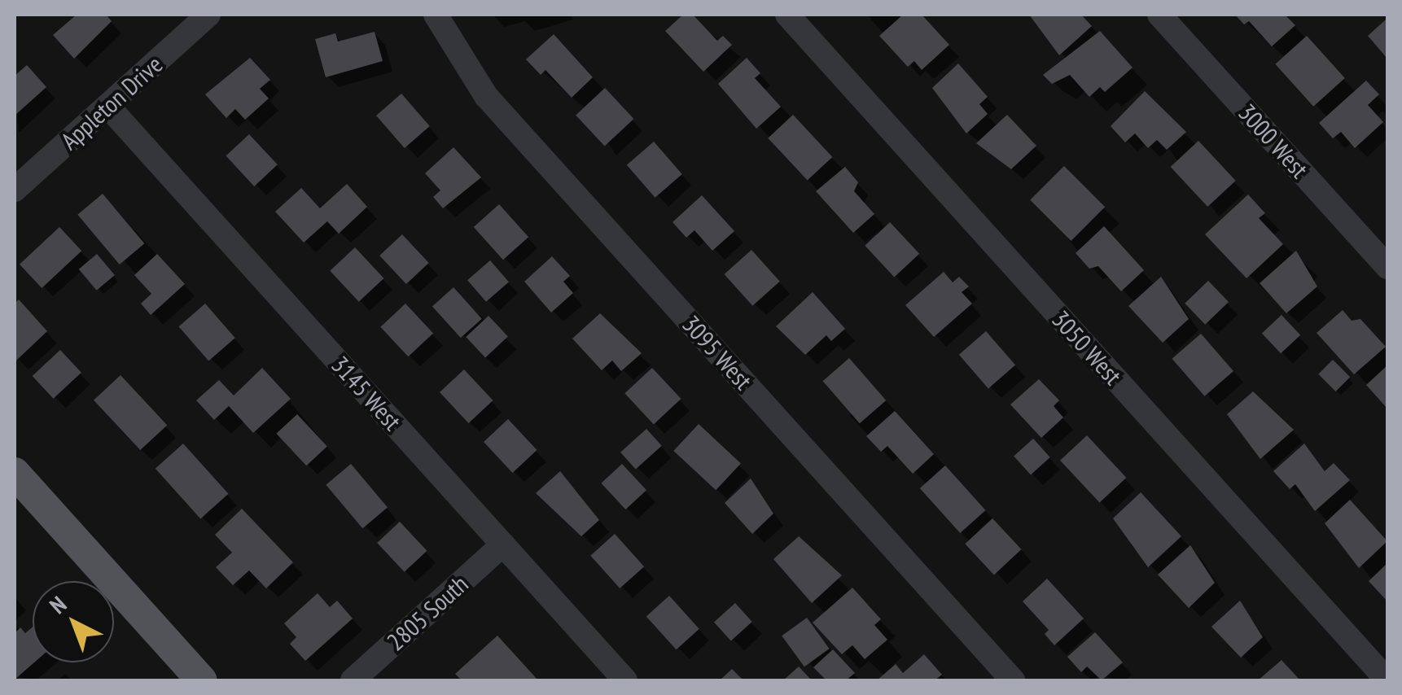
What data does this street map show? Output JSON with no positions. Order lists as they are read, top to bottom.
{
  "streets": {
    "street": [
      "Appleton Drive",
      "3000 West",
      "3050 West",
      "3095 West",
      "3145 West",
      "2805 South"
    ]
  },
  "crossings": [
    ["Appleton Drive", "3145 West"],
    ["3145 West", "2805 South"]
  ],
  "north": "top left"
}
